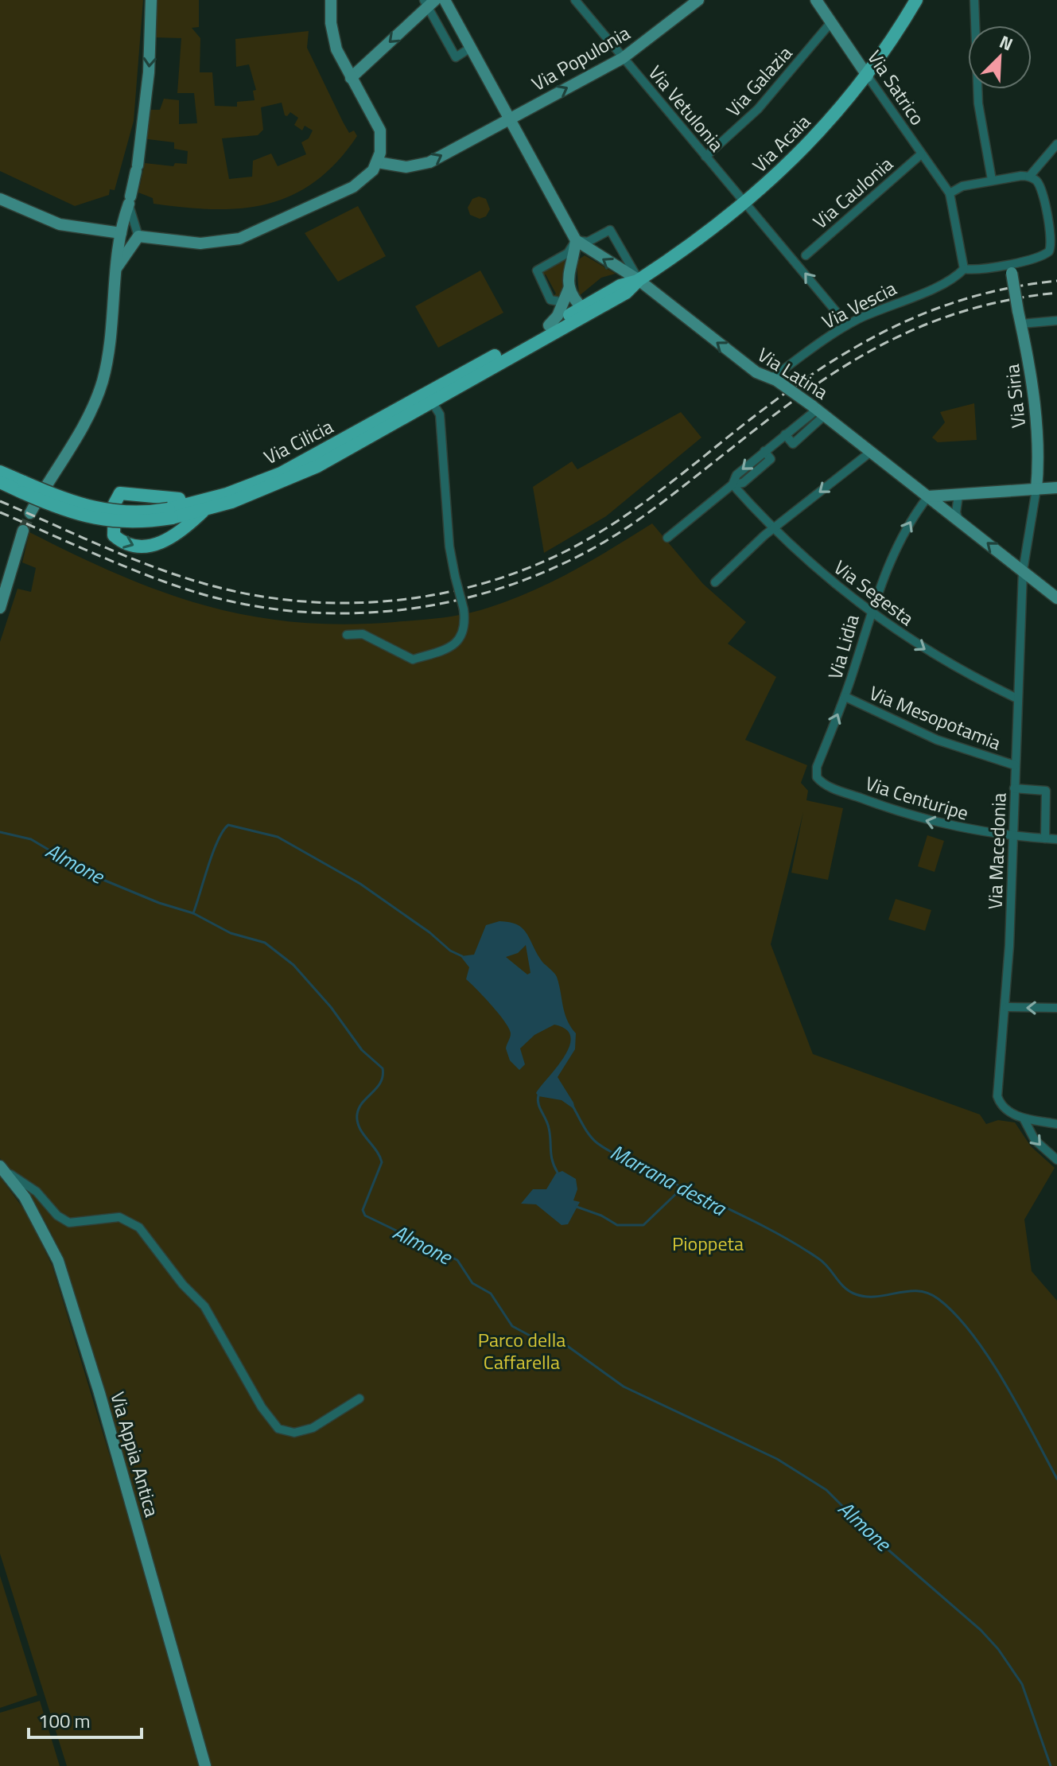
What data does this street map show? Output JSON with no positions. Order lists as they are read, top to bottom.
{
  "streets": {
    "main road": ["Via Acaia", "Via Cilicia"],
    "street": [
      "Via Populonia",
      "Via Galazia",
      "Via Satrico",
      "Via Vetulonia",
      "Via Caulonia",
      "Via Vescia",
      "Via Latina",
      "Via Siria",
      "Via Segesta",
      "Via Lidia",
      "Via Mesopotamia",
      "Via Centuripe",
      "Via Macedonia",
      "Via Appia Antica"
    ]
  },
  "crossings": [
    ["Via Populonia", "Via Vetulonia"],
    ["Via Galazia", "Via Satrico"],
    ["Via Galazia", "Via Vetulonia"],
    ["Via Satrico", "Via Acaia"],
    ["Via Satrico", "Via Caulonia"],
    ["Via Satrico", "Via Vescia"],
    ["Via Satrico", "Via Siria"],
    ["Via Vetulonia", "Via Acaia"],
    ["Via Vetulonia", "Via Vescia"],
    ["Via Acaia", "Via Latina"],
    ["Via Acaia", "Via Cilicia"],
    ["Via Vescia", "Via Latina"],
    ["Via Vescia", "Via Siria"],
    ["Via Latina", "Via Lidia"],
    ["Via Siria", "Via Macedonia"],
    ["Via Segesta", "Via Lidia"],
    ["Via Segesta", "Via Macedonia"],
    ["Via Lidia", "Via Mesopotamia"],
    ["Via Lidia", "Via Centuripe"],
    ["Via Mesopotamia", "Via Macedonia"],
    ["Via Centuripe", "Via Macedonia"]
  ],
  "one_way": [
    "Via Populonia",
    "Via Vetulonia",
    "Via Latina",
    "Via Segesta",
    "Via Lidia",
    "Via Centuripe"
  ],
  "water": ["Almone", "Marrana destra"],
  "parks": ["Pioppeta", "Parco della Caffarella"],
  "scale_bar": "100 m",
  "north": "top right"
}
